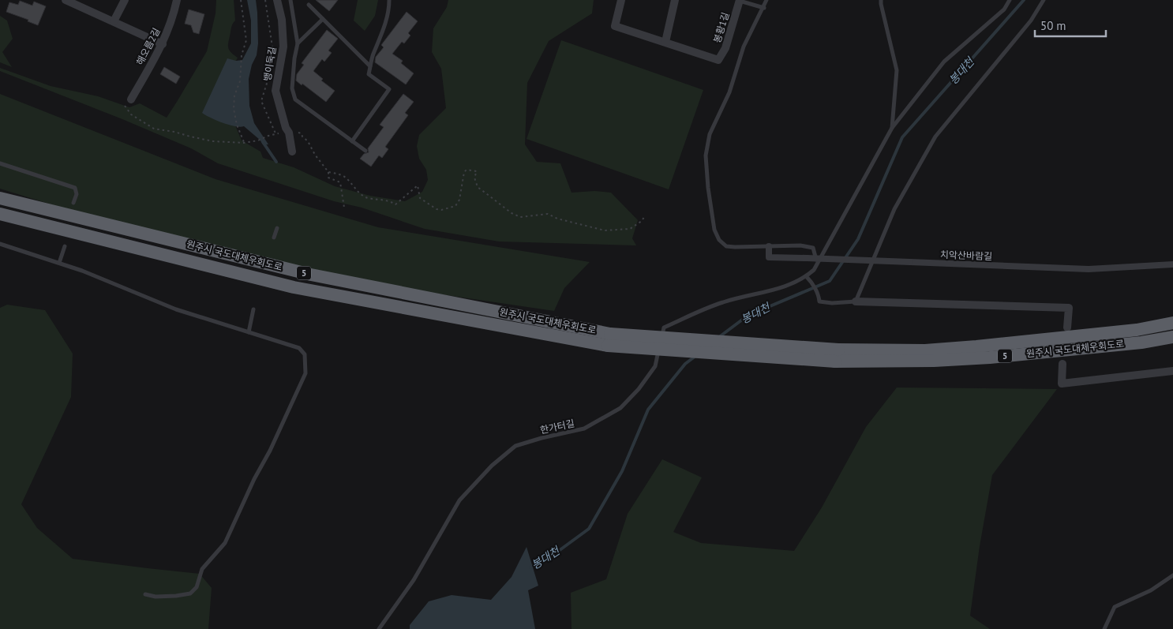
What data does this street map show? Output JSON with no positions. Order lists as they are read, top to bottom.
{
  "streets": {
    "highway": ["원주시 국도대체우회도로", "5"],
    "street": [
      "봉황1길",
      "해오름2길",
      "뱅이둑길",
      "치악산바람길"
    ],
    "lane": ["한가터길"]
  },
  "crossings": [
    ["원주시 국도대체우회도로", "5"]
  ],
  "water": ["봉대천"],
  "scale_bar": "50 m"
}
